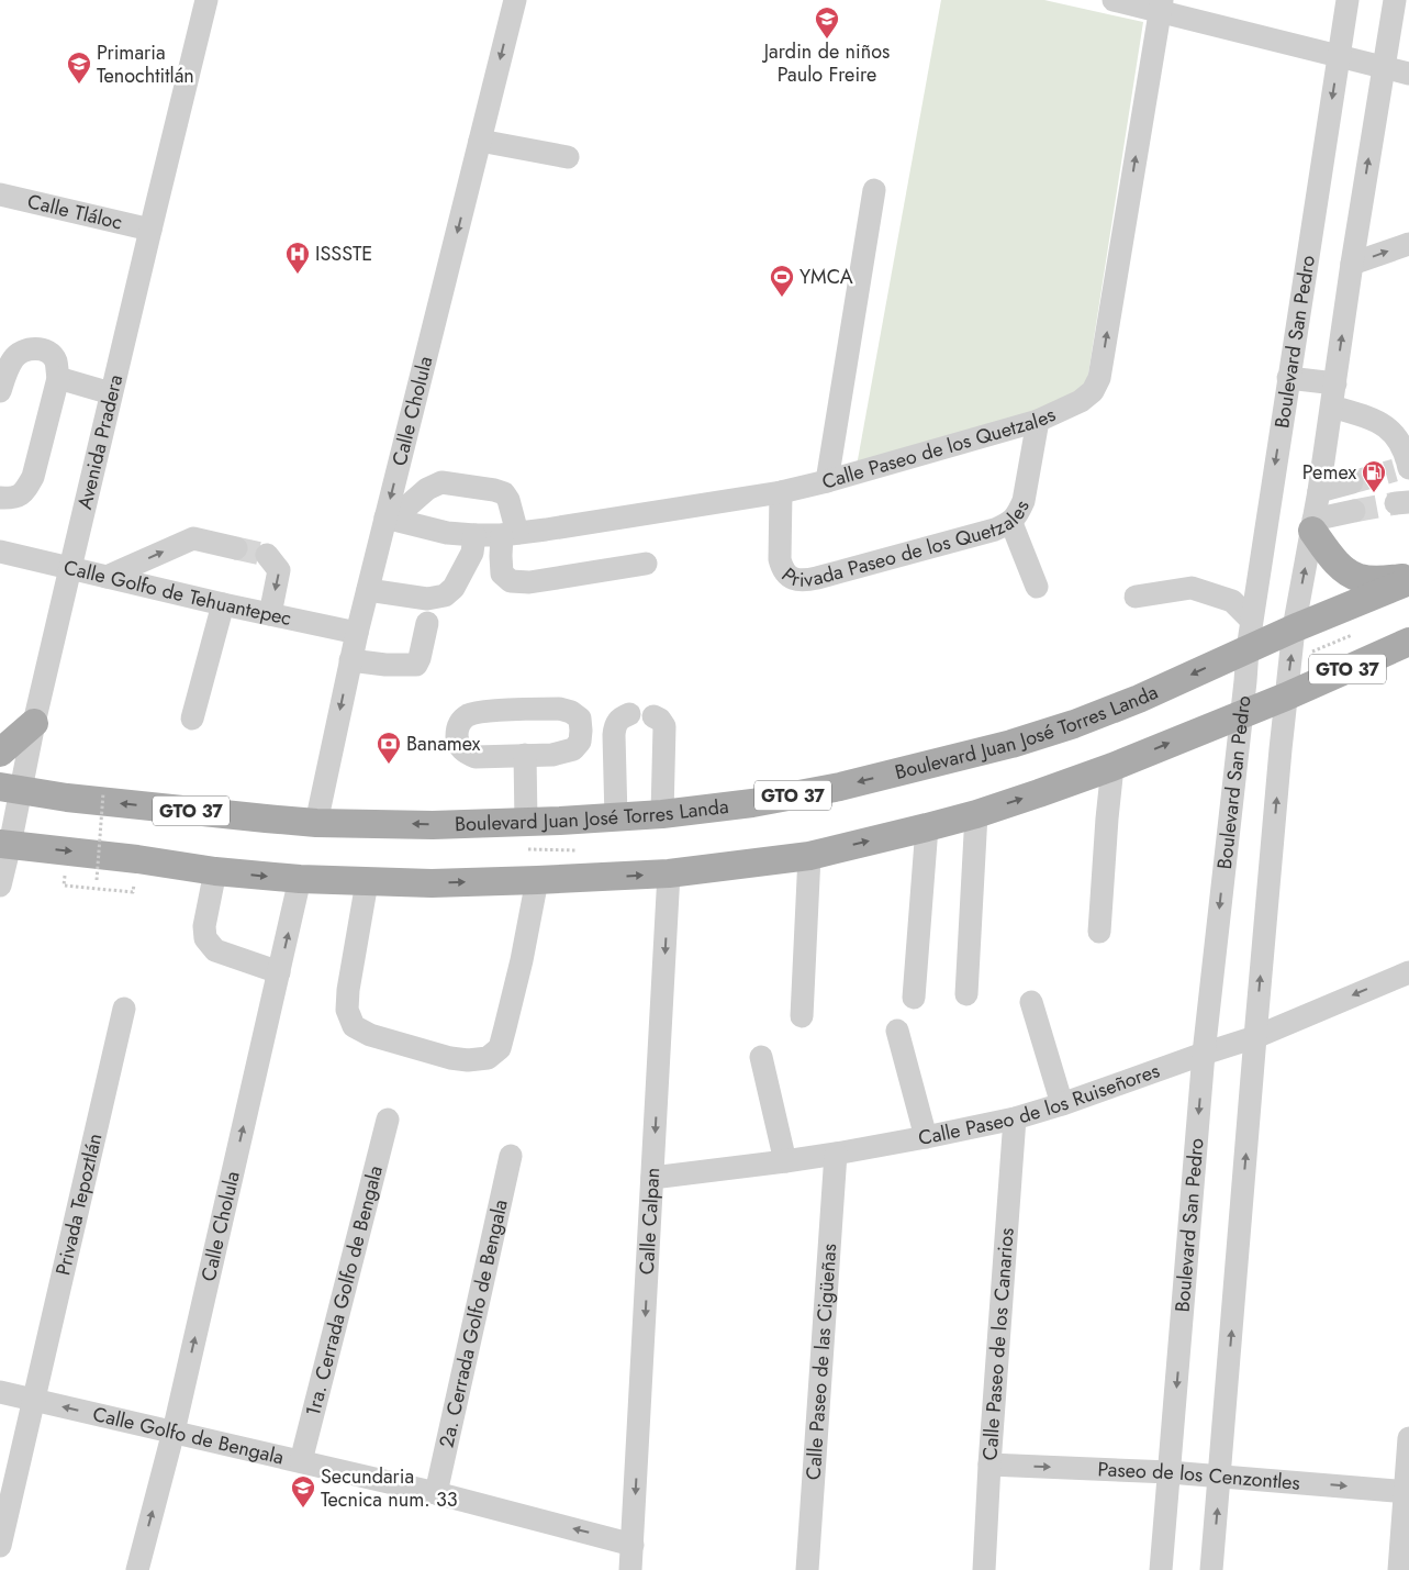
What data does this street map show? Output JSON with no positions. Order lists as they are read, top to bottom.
{
  "streets": {
    "main road": ["GTO 37", "Boulevard Juan José Torres Landa"],
    "street": [
      "Calle Tláloc",
      "Boulevard San Pedro",
      "Calle Cholula",
      "Avenida Pradera",
      "Calle Paseo de los Quetzales",
      "Privada Paseo de los Quetzales",
      "Calle Golfo de Tehuantepec",
      "Calle Paseo de los Ruiseñores",
      "Privada Tepoztlán",
      "Calle Calpan",
      "1ra. Cerrada Golfo de Bengala",
      "2a. Cerrada Golfo de Bengala",
      "Calle Paseo de los Canarios",
      "Calle Paseo de las Cigüeñas",
      "Calle Golfo de Bengala",
      "Paseo de los Cenzontles"
    ]
  },
  "crossings": [
    ["Calle Tláloc", "Avenida Pradera"],
    ["Boulevard San Pedro", "GTO 37"],
    ["Boulevard San Pedro", "Boulevard Juan José Torres Landa"],
    ["Boulevard San Pedro", "Calle Paseo de los Ruiseñores"],
    ["Boulevard San Pedro", "Paseo de los Cenzontles"],
    ["Calle Cholula", "Calle Paseo de los Quetzales"],
    ["Calle Cholula", "Calle Golfo de Tehuantepec"],
    ["Calle Cholula", "GTO 37"],
    ["Calle Cholula", "Boulevard Juan José Torres Landa"],
    ["Calle Cholula", "Calle Golfo de Bengala"],
    ["Avenida Pradera", "Calle Golfo de Tehuantepec"],
    ["Avenida Pradera", "GTO 37"],
    ["Avenida Pradera", "Boulevard Juan José Torres Landa"],
    ["Calle Paseo de los Quetzales", "Privada Paseo de los Quetzales"],
    ["GTO 37", "Calle Calpan"],
    ["Calle Paseo de los Ruiseñores", "Calle Calpan"],
    ["Calle Paseo de los Ruiseñores", "Calle Paseo de los Canarios"],
    ["Calle Paseo de los Ruiseñores", "Calle Paseo de las Cigüeñas"],
    ["Privada Tepoztlán", "Calle Golfo de Bengala"],
    ["Calle Calpan", "Calle Golfo de Bengala"],
    ["1ra. Cerrada Golfo de Bengala", "Calle Golfo de Bengala"],
    ["2a. Cerrada Golfo de Bengala", "Calle Golfo de Bengala"],
    ["Calle Paseo de los Canarios", "Paseo de los Cenzontles"]
  ],
  "one_way": ["Calle Paseo de los Quetzales", "Calle Golfo de Bengala", "Paseo de los Cenzontles"],
  "places": {
    "school or university": ["Jardin de niños Paulo Freire", "Primaria Tenochtitlán", "Secundaria Tecnica num. 33"],
    "hospital": ["ISSSTE"],
    "sports": ["YMCA"],
    "fuel station": ["Pemex"],
    "bank": ["Banamex"]
  }
}
